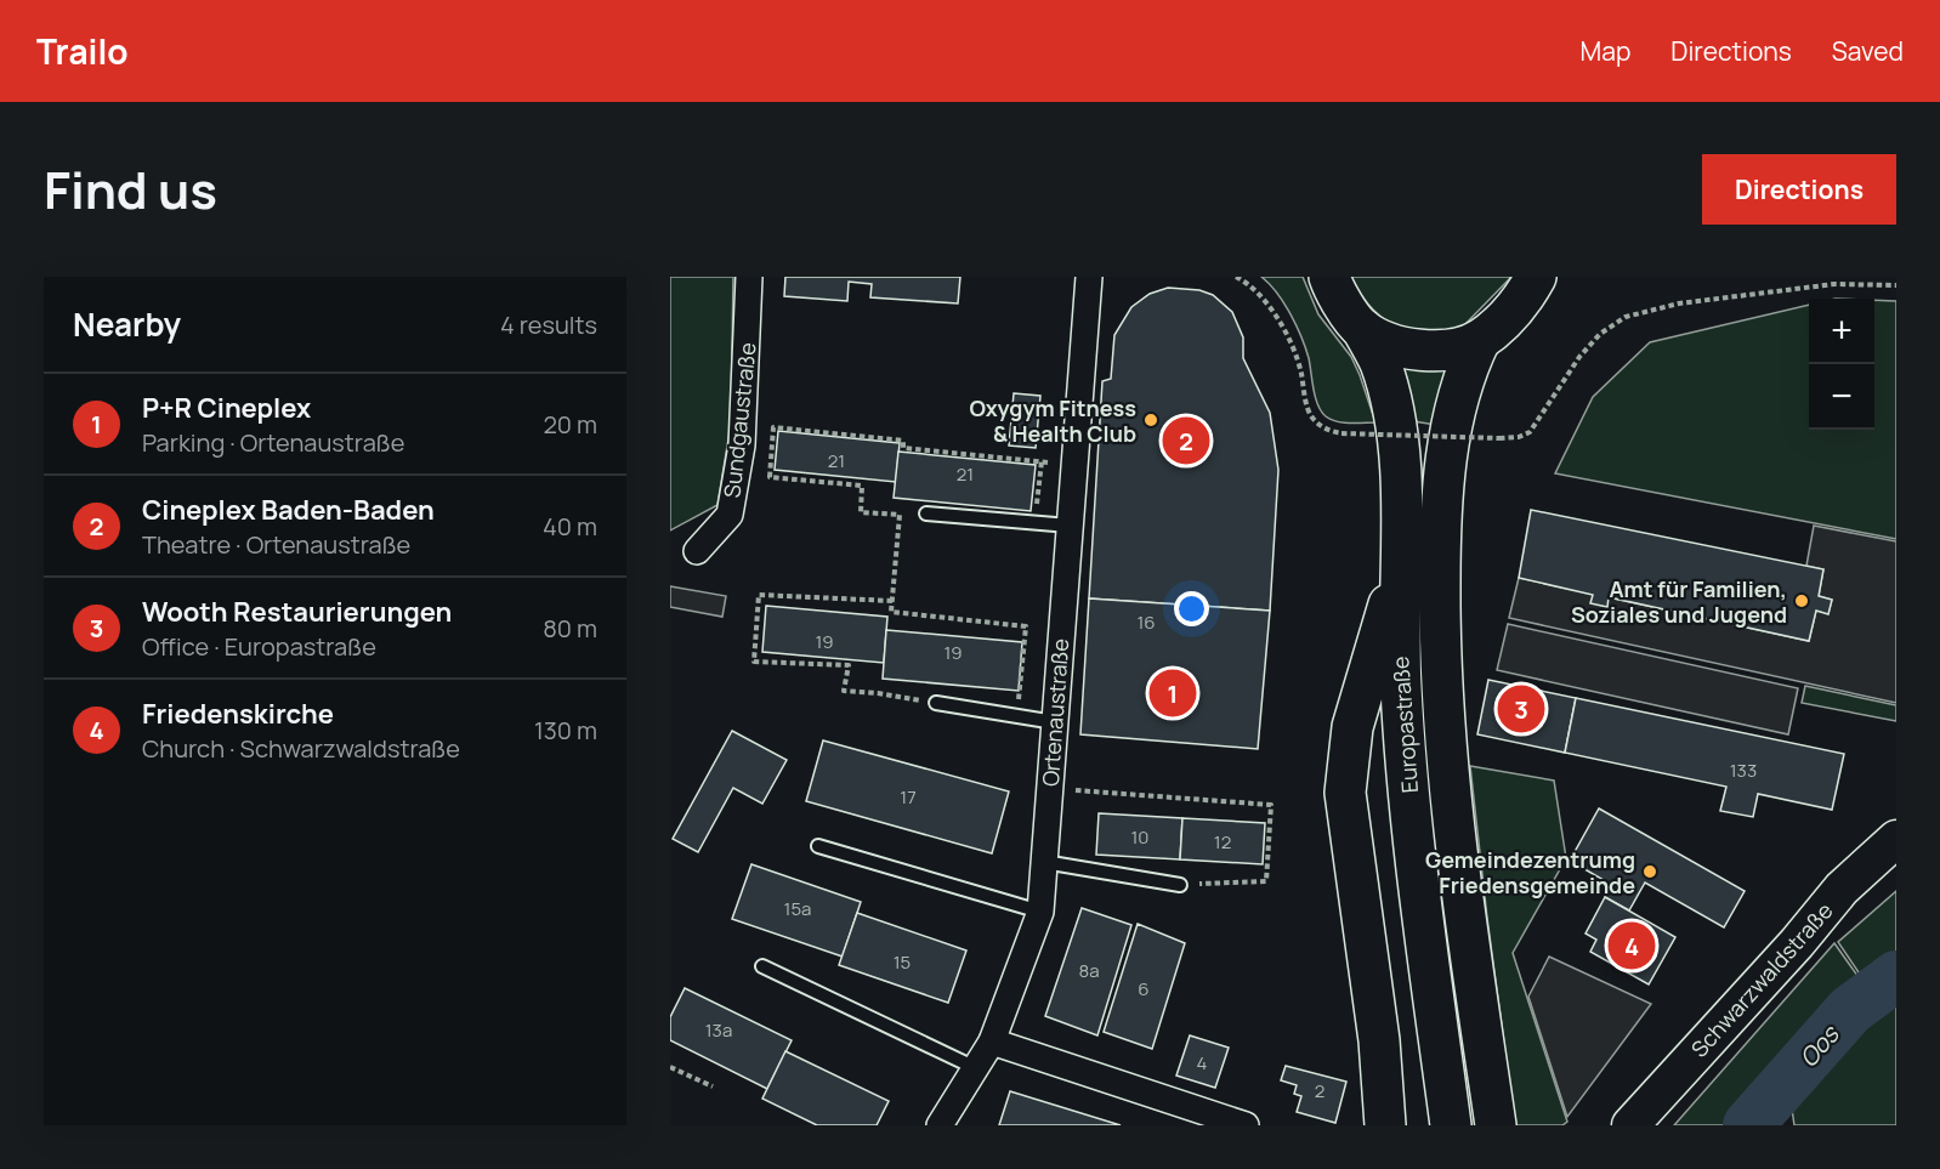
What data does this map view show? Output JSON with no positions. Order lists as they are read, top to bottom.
{
  "streets": {
    "main road": ["Europastraße"],
    "street": ["Sundgaustraße", "Ortenaustraße", "Schwarzwaldstraße"]
  },
  "water": ["Oos"],
  "places": ["Oxygym Fitness & Health Club", "Amt für Familien, Soziales und Jugend", "Gemeindezentrumg Friedensgemeinde"],
  "house_numbers": [
    "21",
    "21",
    "16",
    "19",
    "19",
    "133",
    "17",
    "10",
    "12",
    "15a",
    "15",
    "8a",
    "6",
    "13a",
    "4",
    "2"
  ],
  "page": {
    "header": "Trailo",
    "nav": ["Map", "Directions", "Saved"],
    "title": "Find us",
    "buttons": "Directions",
    "heading": ["Nearby", "4 results"],
    "map_buttons": ["+", "−"],
    "list": [
      {
        "mark": "1",
        "name": "P+R Cineplex",
        "note": "Parking · Ortenaustraße",
        "value": "20 m"
      },
      {
        "mark": "2",
        "name": "Cineplex Baden-Baden",
        "note": "Theatre · Ortenaustraße",
        "value": "40 m"
      },
      {
        "mark": "3",
        "name": "Wooth Restaurierungen",
        "note": "Office · Europastraße",
        "value": "80 m"
      },
      {
        "mark": "4",
        "name": "Friedenskirche",
        "note": "Church · Schwarzwaldstraße",
        "value": "130 m"
      }
    ],
    "pins": [
      "2",
      "1",
      "3",
      "4"
    ]
  }
}
